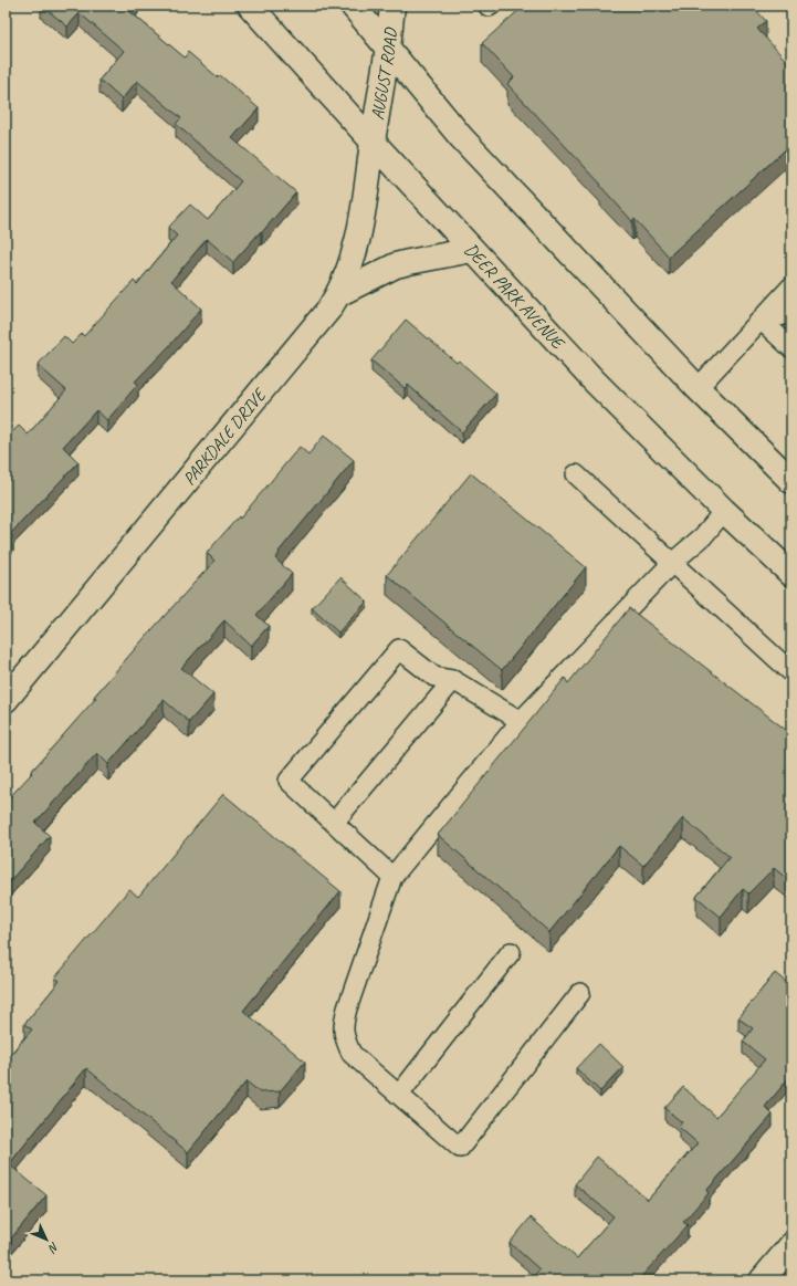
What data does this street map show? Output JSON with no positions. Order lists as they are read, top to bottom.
{
  "streets": {
    "main road": ["AUGUST ROAD", "DEER PARK AVENUE", "PARKDALE DRIVE"]
  },
  "crossings": [
    ["AUGUST ROAD", "DEER PARK AVENUE"],
    ["AUGUST ROAD", "PARKDALE DRIVE"],
    ["DEER PARK AVENUE", "PARKDALE DRIVE"]
  ],
  "north": "bottom right"
}
